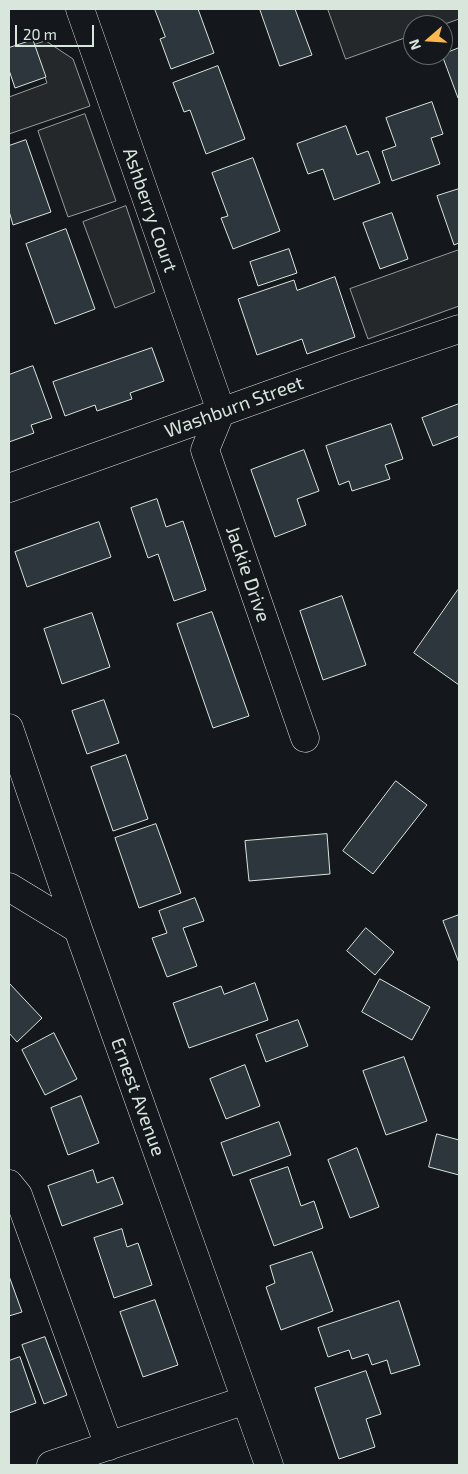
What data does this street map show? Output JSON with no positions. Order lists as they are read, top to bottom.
{
  "streets": {
    "street": [
      "Ashberry Court",
      "Washburn Street",
      "Jackie Drive",
      "Ernest Avenue"
    ]
  },
  "crossings": [
    ["Ashberry Court", "Washburn Street"],
    ["Ashberry Court", "Jackie Drive"],
    ["Washburn Street", "Jackie Drive"]
  ],
  "scale_bar": "20 m",
  "north": "left"
}
